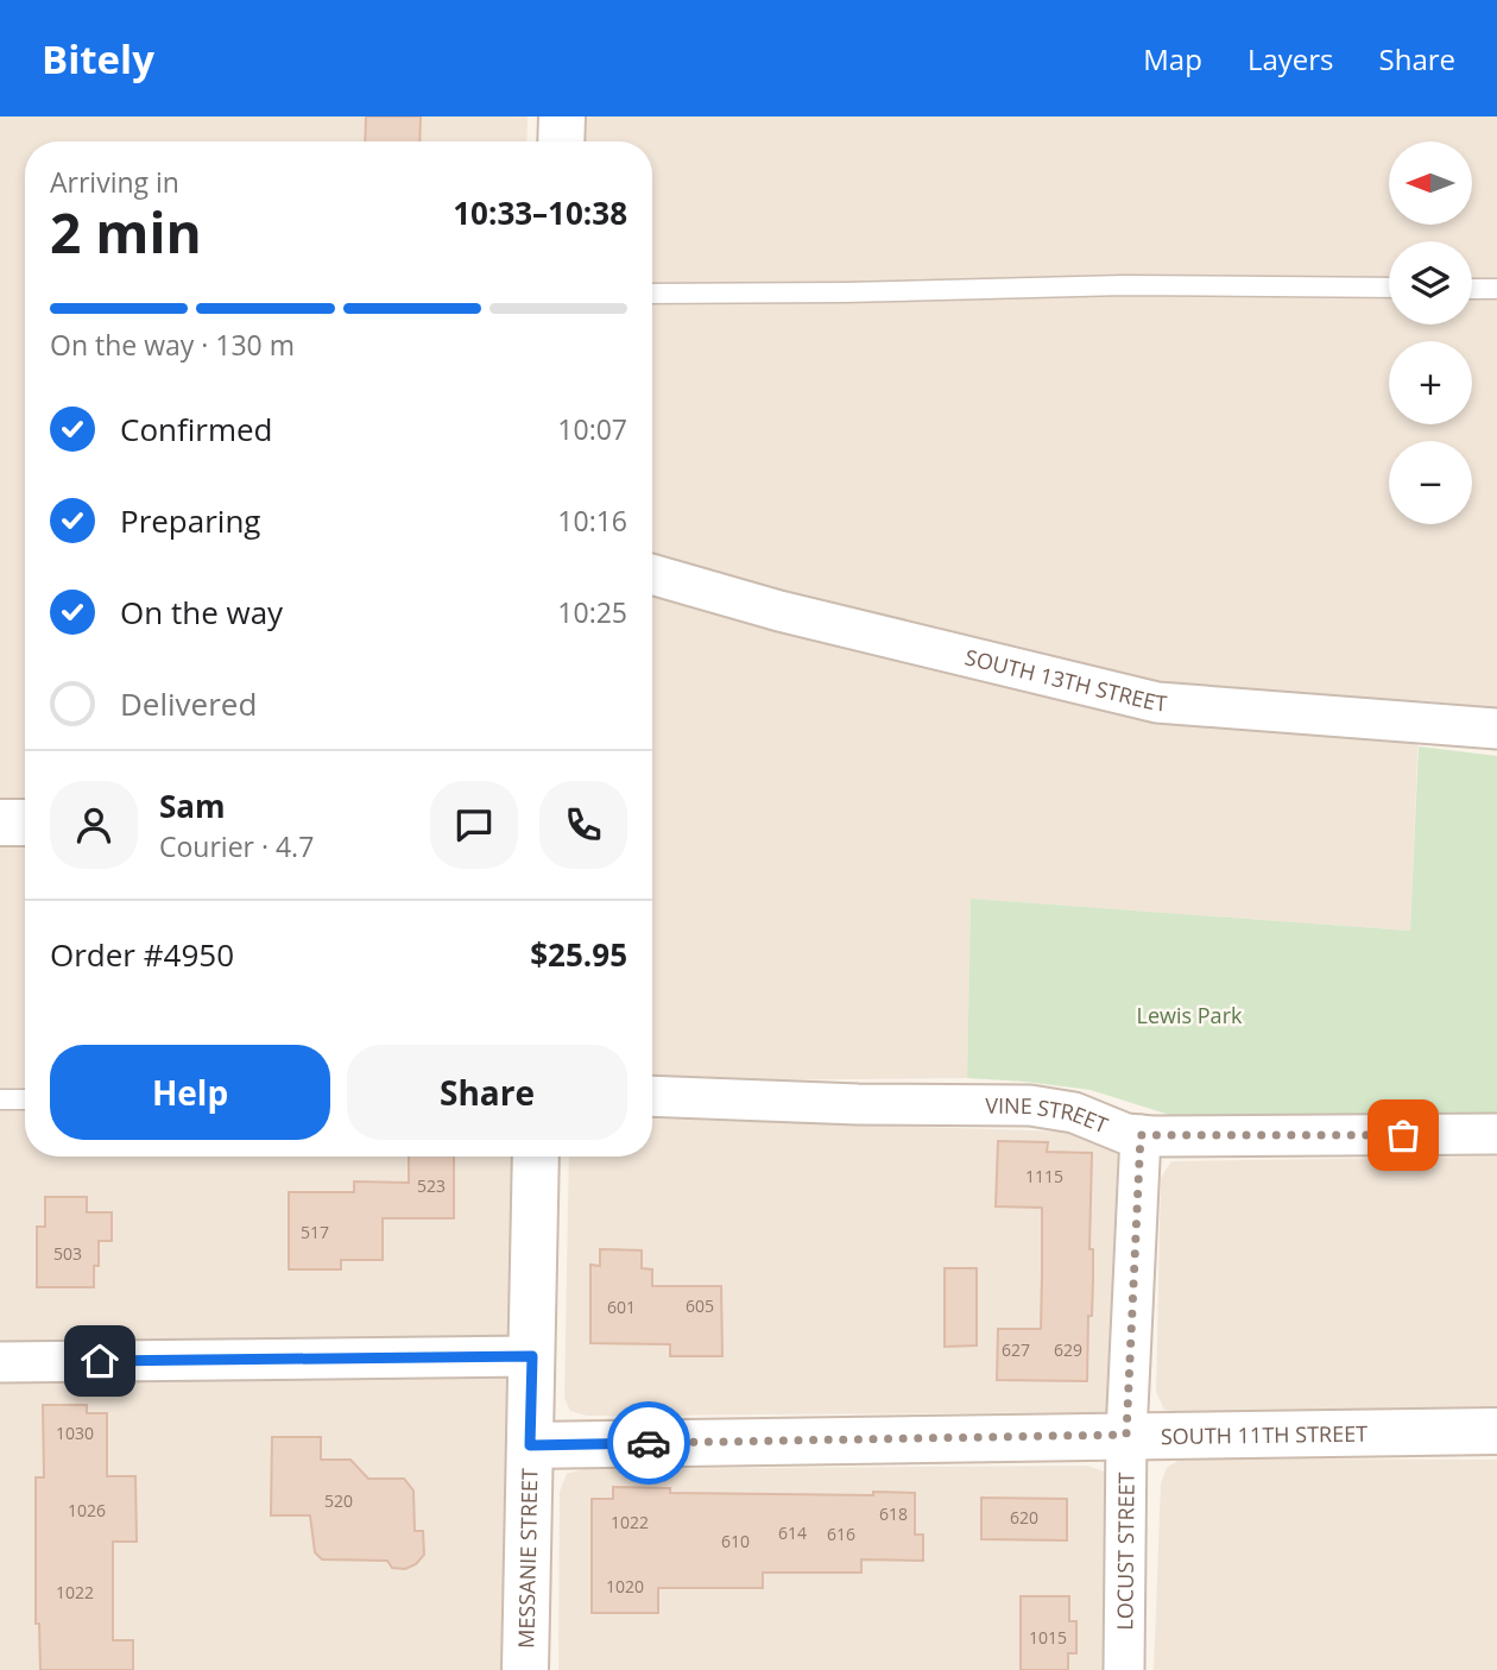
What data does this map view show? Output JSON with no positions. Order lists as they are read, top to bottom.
{
  "streets": {
    "street": [
      "SOUTH 13TH STREET",
      "VINE STREET",
      "SOUTH 11TH STREET",
      "LOCUST STREET",
      "MESSANIE STREET"
    ]
  },
  "crossings": [
    ["VINE STREET", "LOCUST STREET"],
    ["SOUTH 11TH STREET", "LOCUST STREET"],
    ["SOUTH 11TH STREET", "MESSANIE STREET"]
  ],
  "parks": ["Lewis Park"],
  "house_numbers": [
    "1115",
    "523",
    "517",
    "503",
    "605",
    "601",
    "627",
    "629",
    "1030",
    "520",
    "1026",
    "618",
    "620",
    "1022",
    "614",
    "616",
    "610",
    "1020",
    "1022",
    "1015"
  ],
  "north": "left",
  "page": {
    "header": "Bitely",
    "nav": ["Map", "Layers", "Share"],
    "map_buttons": ["+", "−"],
    "heading": ["2 min", "Arriving in", "10:33–10:38"],
    "panel": [
      "Sam",
      "Courier · 4.7",
      "Order #4950",
      "$25.95"
    ],
    "bar": "On the way · 130 m",
    "list": [
      ["Confirmed", "10:07"],
      ["Preparing", "10:16"],
      ["On the way", "10:25"],
      "Delivered"
    ],
    "buttons": ["Help", "Share"]
  }
}
